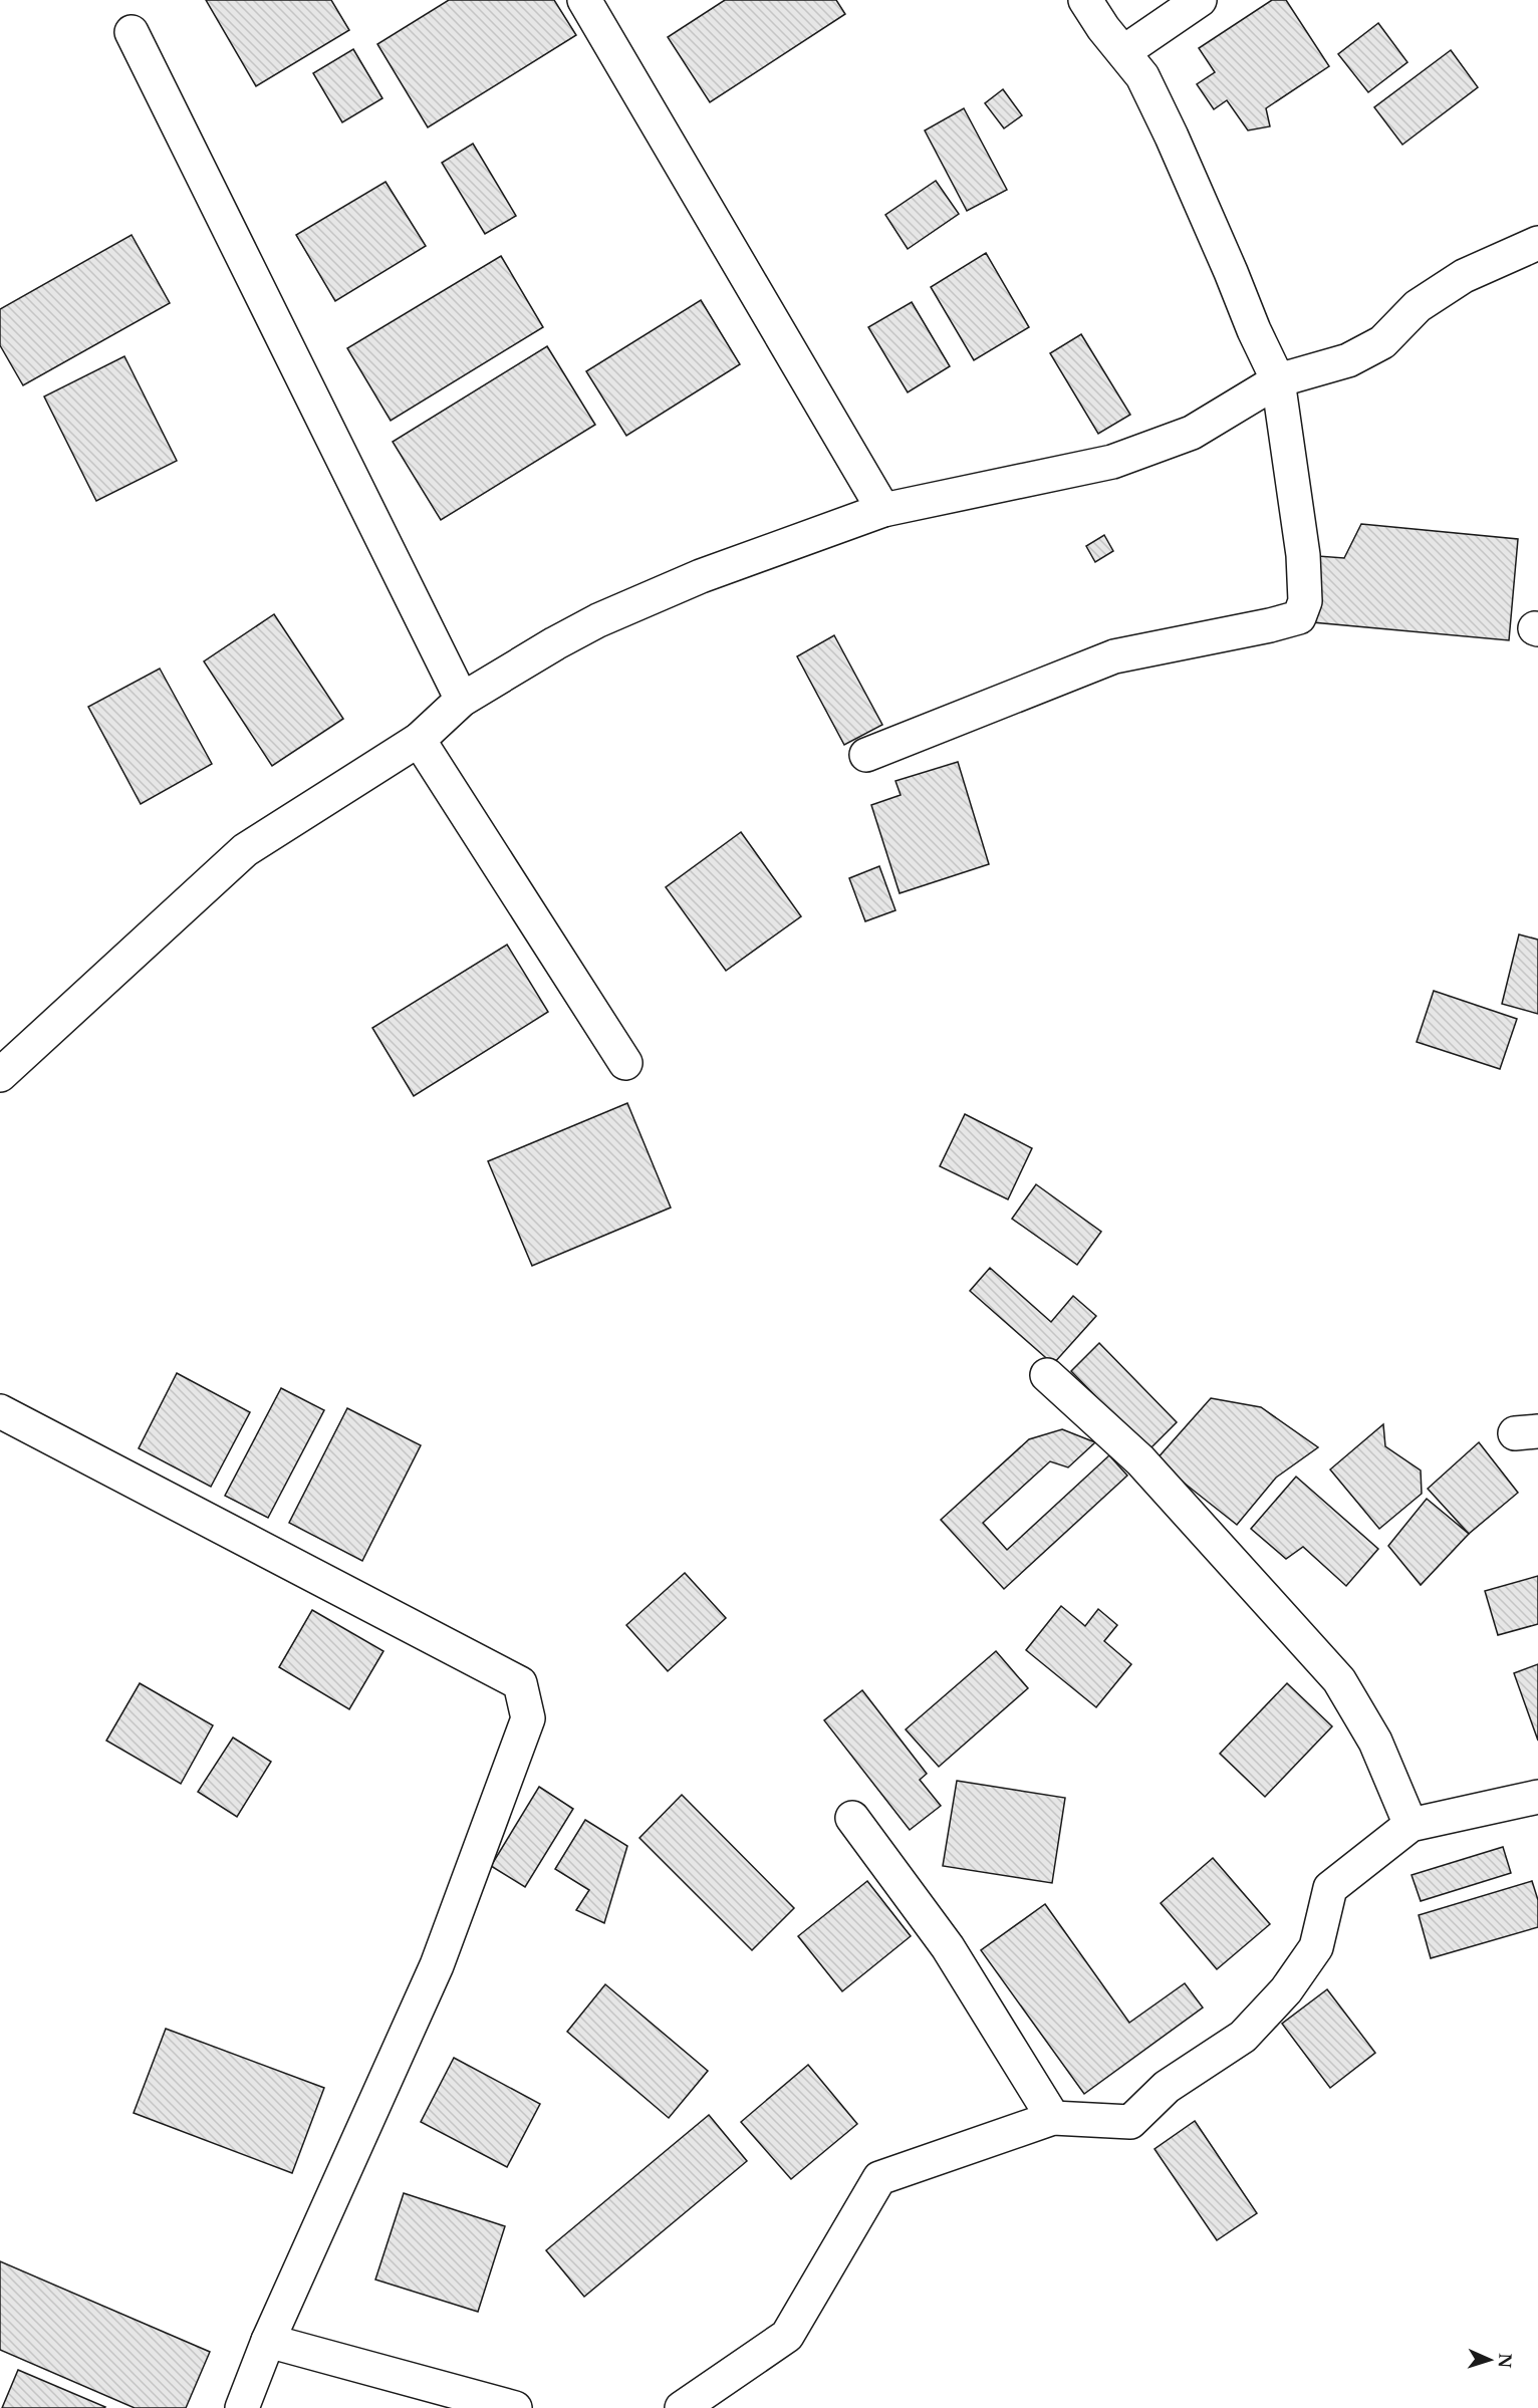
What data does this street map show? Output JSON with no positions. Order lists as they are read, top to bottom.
{
  "north": "right"
}
